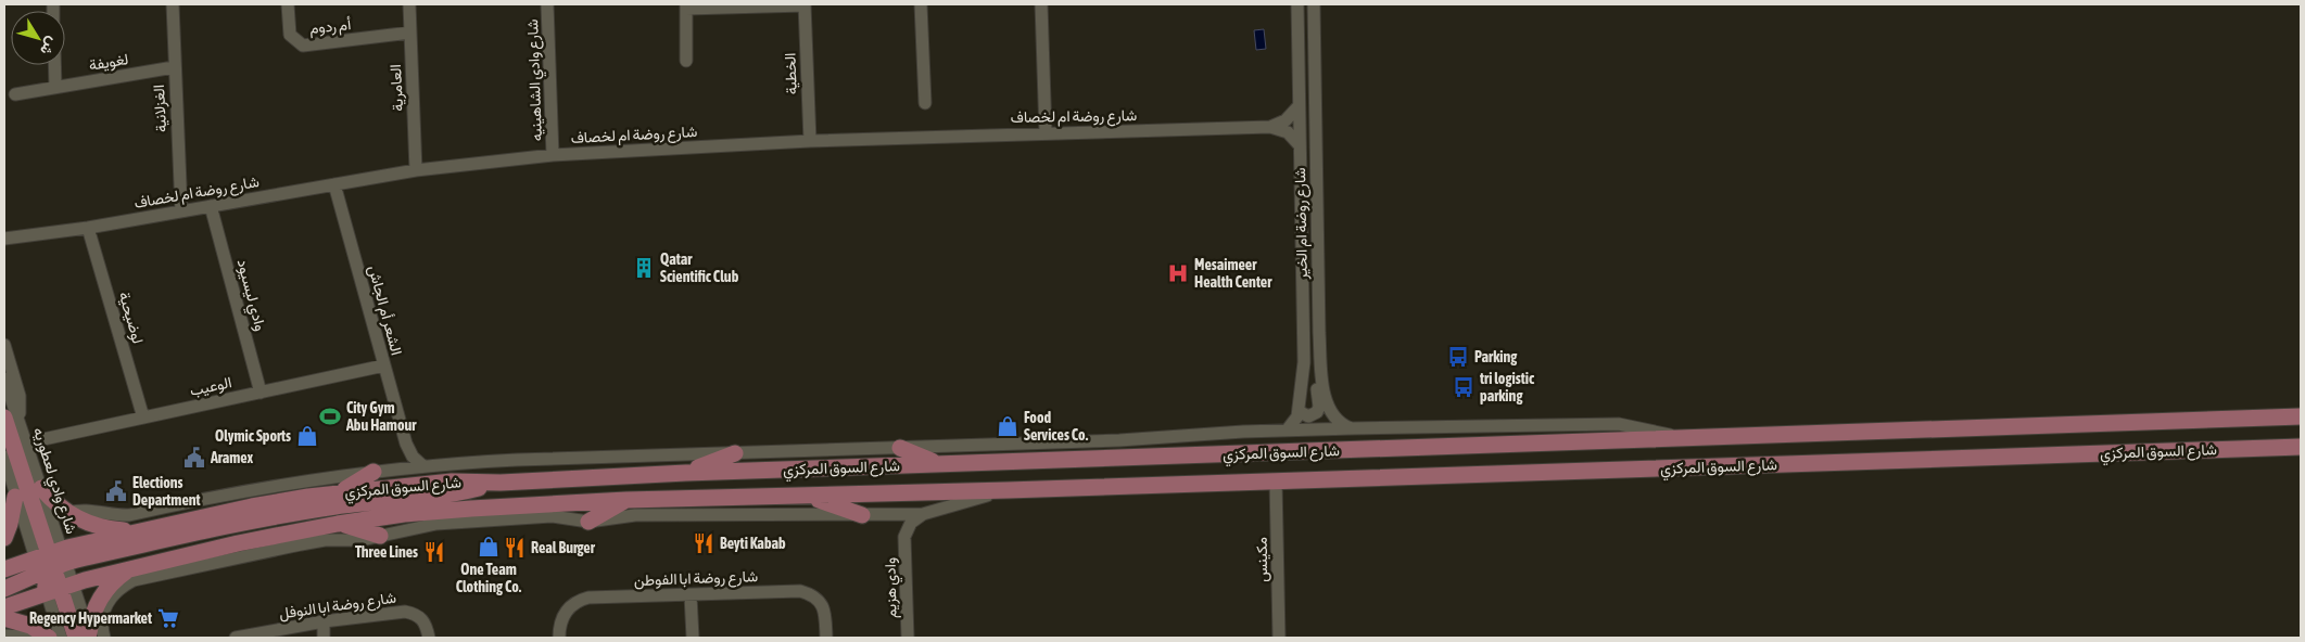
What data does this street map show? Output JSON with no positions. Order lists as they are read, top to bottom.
{
  "streets": {
    "main road": ["شارع السوق المركزي"],
    "street": [
      "أم ردوم",
      "لغويفة",
      "الخطية",
      "شارع وادي الشاهينيه",
      "العامرية",
      "الغزلانية",
      "شارع روضة ام لخصاف",
      "شارع روضة ام الخير",
      "وادي ليسيود",
      "الشعر أم الجاش",
      "لوضيحية",
      "الوعيب",
      "شارع وادي لعطوريه",
      "مكينس",
      "شارع روضة ابا الفوطن",
      "وادي هزيم",
      "شارع روضة ابا النوفل"
    ]
  },
  "crossings": [
    ["أم ردوم", "العامرية"],
    ["لغويفة", "الغزلانية"],
    ["الخطية", "شارع روضة ام لخصاف"],
    ["شارع وادي الشاهينيه", "شارع روضة ام لخصاف"],
    ["العامرية", "شارع روضة ام لخصاف"],
    ["الغزلانية", "شارع روضة ام لخصاف"],
    ["شارع روضة ام لخصاف", "شارع روضة ام الخير"],
    ["شارع روضة ام لخصاف", "وادي ليسيود"],
    ["شارع روضة ام لخصاف", "الشعر أم الجاش"],
    ["شارع روضة ام لخصاف", "لوضيحية"],
    ["شارع روضة ام الخير", "شارع السوق المركزي"],
    ["وادي ليسيود", "الوعيب"],
    ["الشعر أم الجاش", "الوعيب"],
    ["الشعر أم الجاش", "شارع السوق المركزي"],
    ["لوضيحية", "الوعيب"],
    ["شارع السوق المركزي", "شارع وادي لعطوريه"],
    ["شارع السوق المركزي", "مكينس"],
    ["شارع السوق المركزي", "وادي هزيم"]
  ],
  "places": {
    "building": ["Qatar Scientific Club"],
    "hospital": ["Mesaimeer Health Center"],
    "bus stop": ["Parking", "tri logistic parking"],
    "sports": ["City Gym Abu Hamour"],
    "shop": ["Food Services Co.", "Olymic Sports", "One Team Clothing Co."],
    "public building": ["Aramex", "Elections Department"],
    "restaurant": ["Beyti Kabab", "Real Burger", "Three Lines"],
    "supermarket": ["Regency Hypermarket"]
  },
  "north": "bottom right"
}
